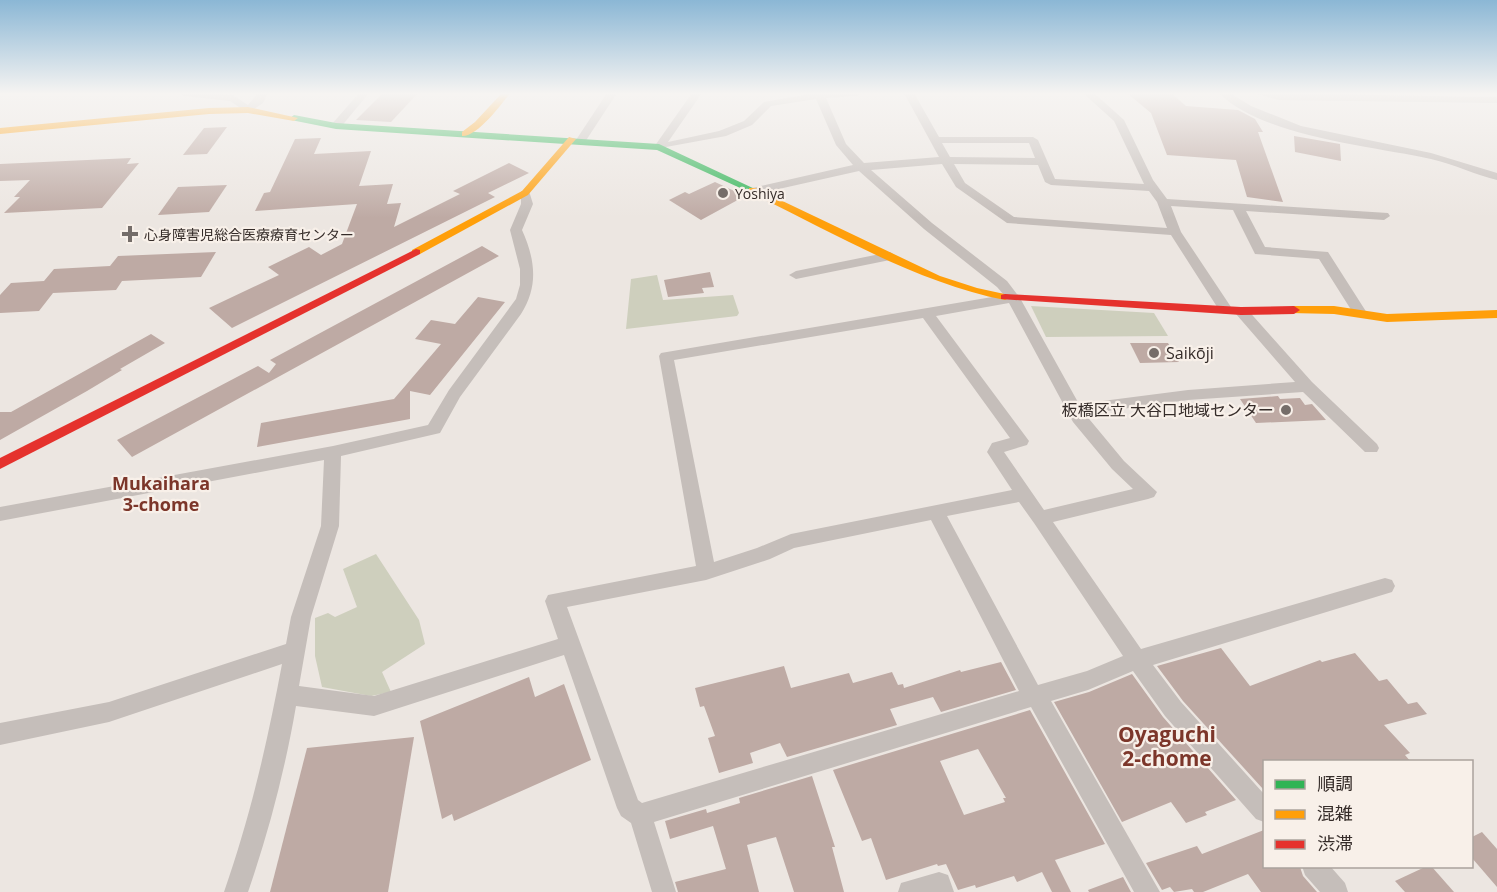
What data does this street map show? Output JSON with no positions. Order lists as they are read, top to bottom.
{
  "districts": ["Mukaihara 3-chome", "Oyaguchi 2-chome"],
  "places": {
    "other": ["Yoshiya", "Saikōji", "板橋区立 大谷口地域センター"],
    "health": ["心身障害児総合医療療育センター"]
  },
  "legend": ["順調", "混雑", "渋滞"]
}
